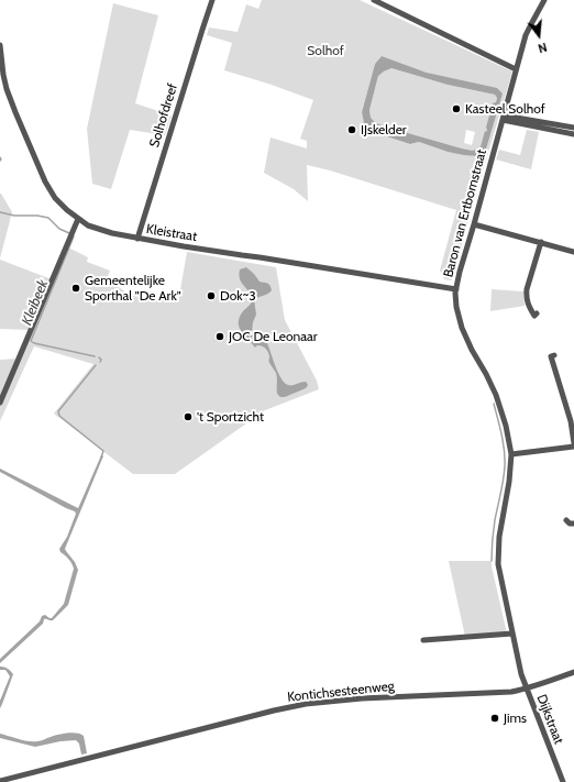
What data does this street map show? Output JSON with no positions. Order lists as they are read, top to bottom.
{
  "streets": {
    "street": [
      "Solhofdreef",
      "Baron van Ertbornstraat",
      "Kleistraat",
      "Kontichsesteenweg",
      "Dijkstraat"
    ]
  },
  "crossings": [
    ["Solhofdreef", "Kleistraat"],
    ["Baron van Ertbornstraat", "Kleistraat"],
    ["Baron van Ertbornstraat", "Kontichsesteenweg"],
    ["Baron van Ertbornstraat", "Dijkstraat"],
    ["Kontichsesteenweg", "Dijkstraat"]
  ],
  "water": ["Kleibeek"],
  "parks": ["Solhof"],
  "places": [
    "Kasteel Solhof",
    "IJskelder",
    "Gemeentelijke Sporthal \"De Ark\"",
    "Dok~3",
    "JOC De Leonaar",
    "'t Sportzicht",
    "Jims"
  ],
  "north": "bottom"
}
